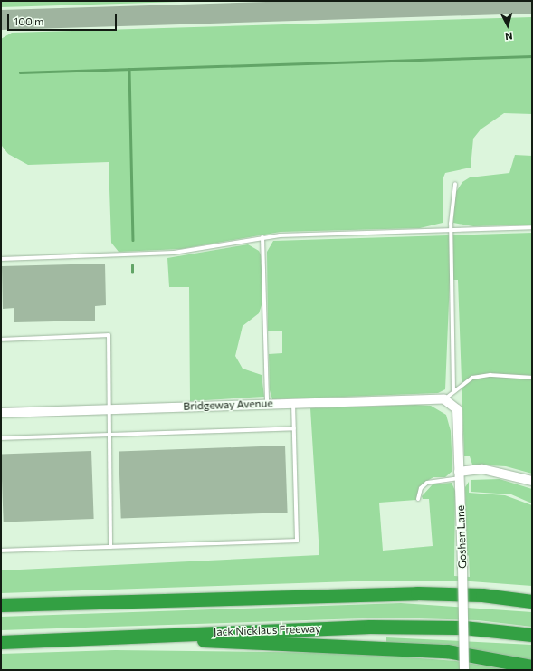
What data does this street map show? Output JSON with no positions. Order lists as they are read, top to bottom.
{
  "streets": {
    "highway": ["Jack Nicklaus Freeway"],
    "street": ["Bridgeway Avenue", "Goshen Lane"]
  },
  "crossings": [
    ["Bridgeway Avenue", "Goshen Lane"]
  ],
  "scale_bar": "100 m",
  "north": "bottom"
}
